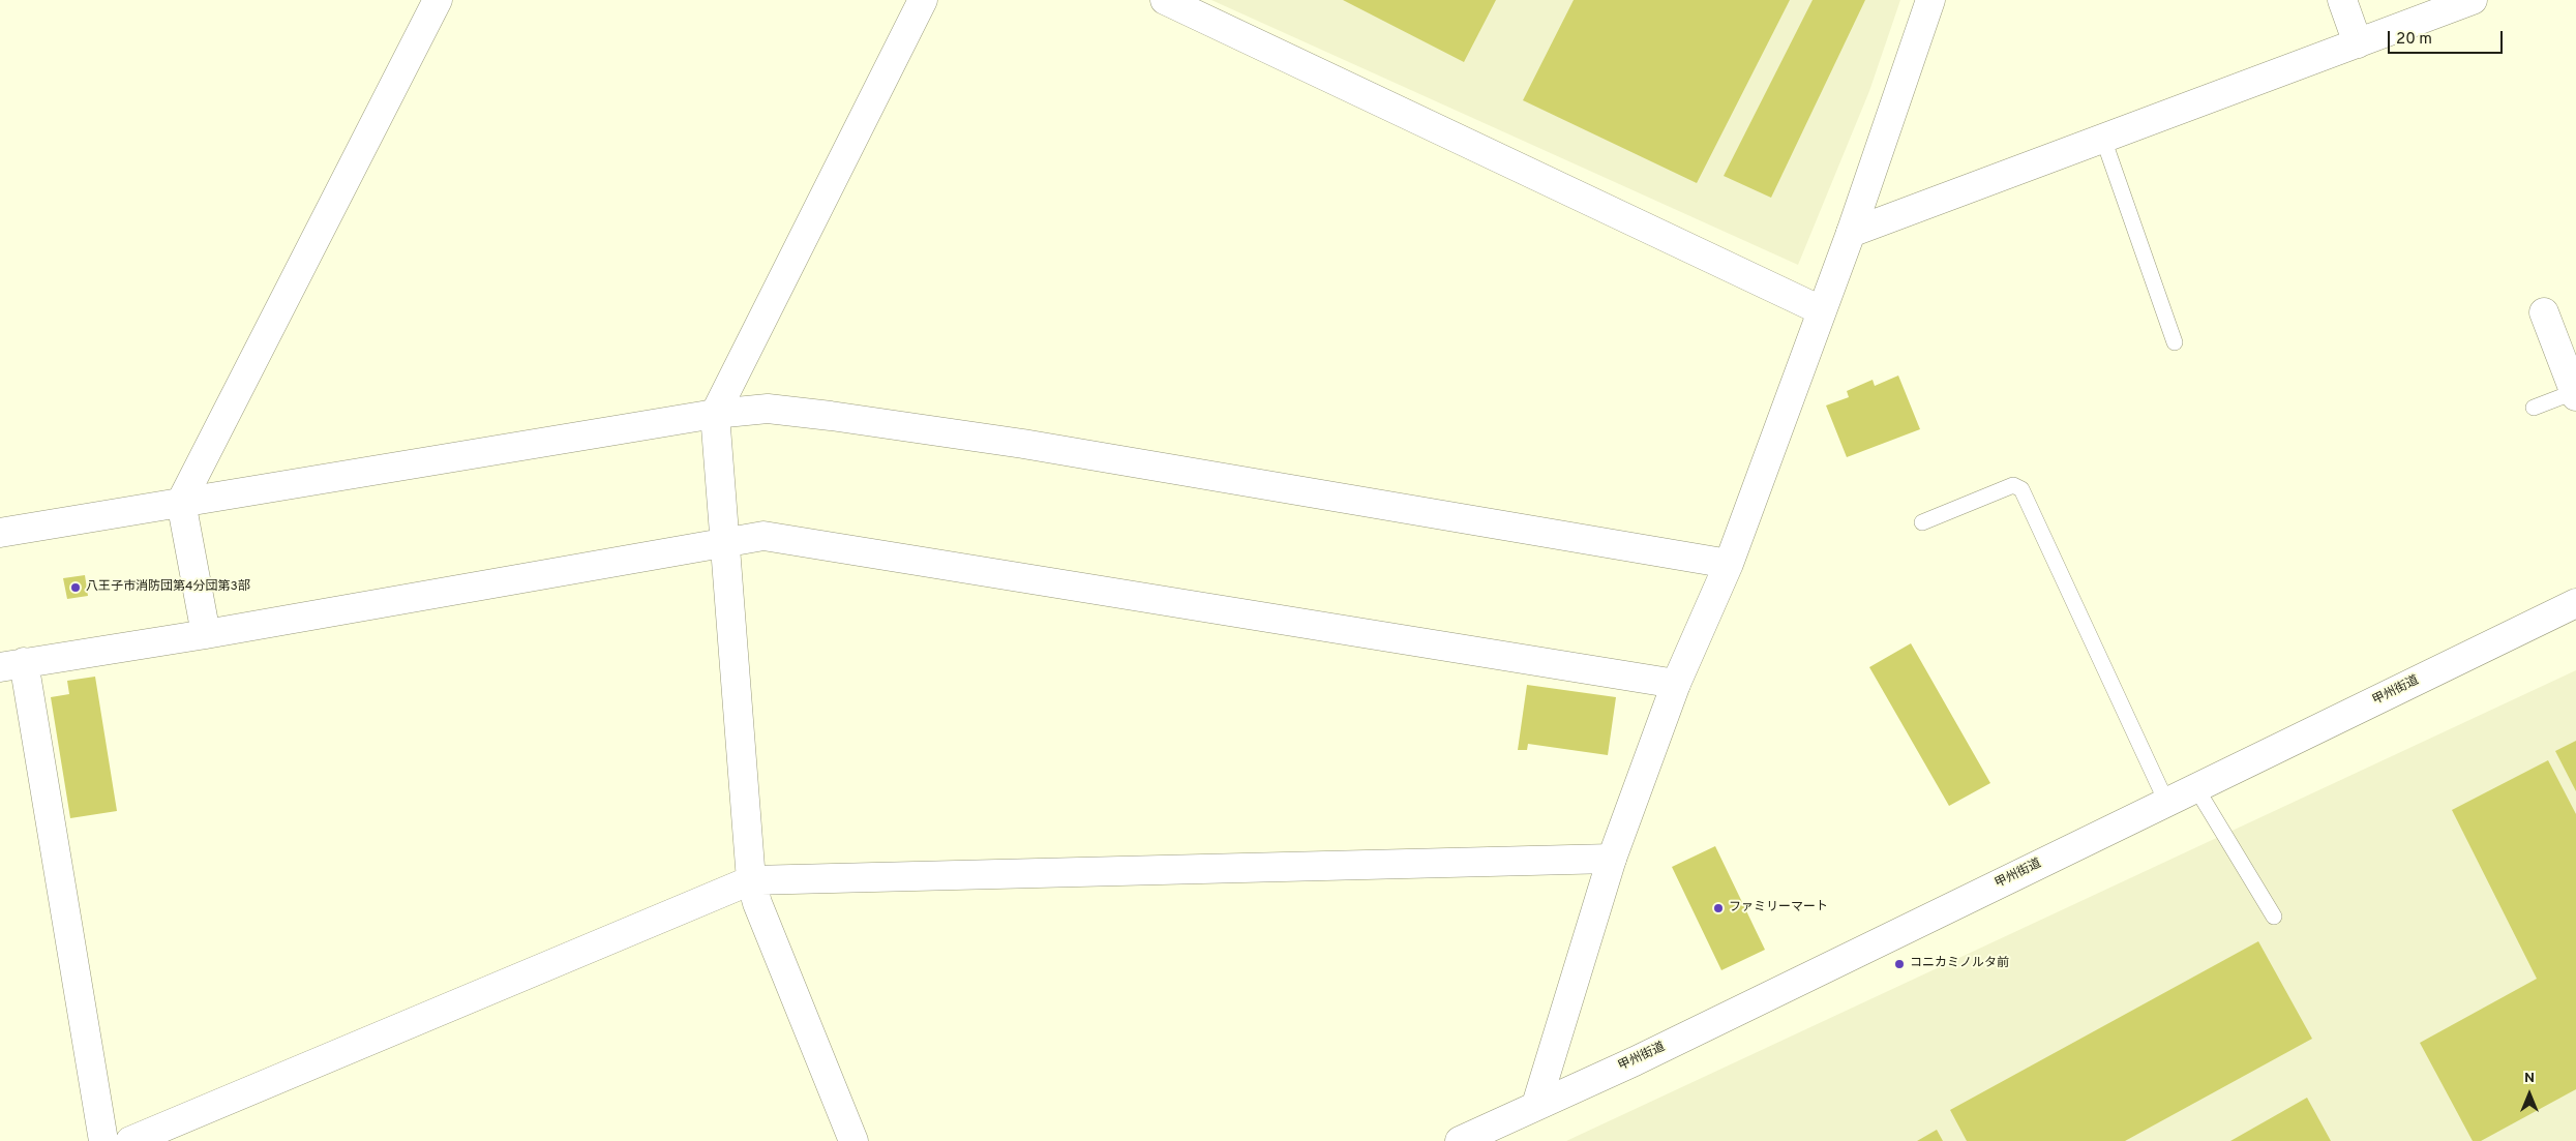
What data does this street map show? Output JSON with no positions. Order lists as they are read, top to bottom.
{
  "streets": {
    "street": ["甲州街道"]
  },
  "places": ["八王子市消防団第4分団第3部", "ファミリーマート", "コニカミノルタ前"],
  "scale_bar": "20 m",
  "north": "top"
}
